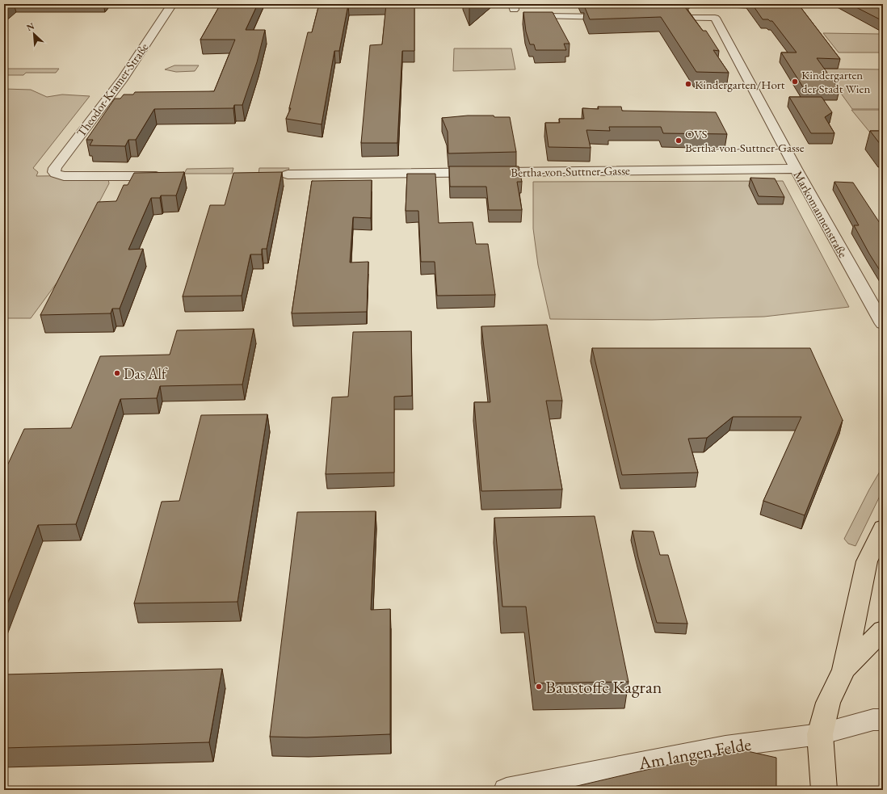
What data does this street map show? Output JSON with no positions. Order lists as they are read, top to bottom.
{
  "streets": {
    "street": [
      "Theodor-Kramer-Straße",
      "Bertha-von-Suttner-Gasse",
      "Markomannenstraße",
      "Am langen Felde"
    ]
  },
  "crossings": [
    ["Bertha-von-Suttner-Gasse", "Markomannenstraße"]
  ],
  "places": [
    "Kindergarten der Stadt Wien",
    "Kindergarten/Hort",
    "OVS Bertha-von-Suttner-Gasse",
    "Das Alf",
    "Baustoffe Kagran"
  ],
  "north": "top left"
}
